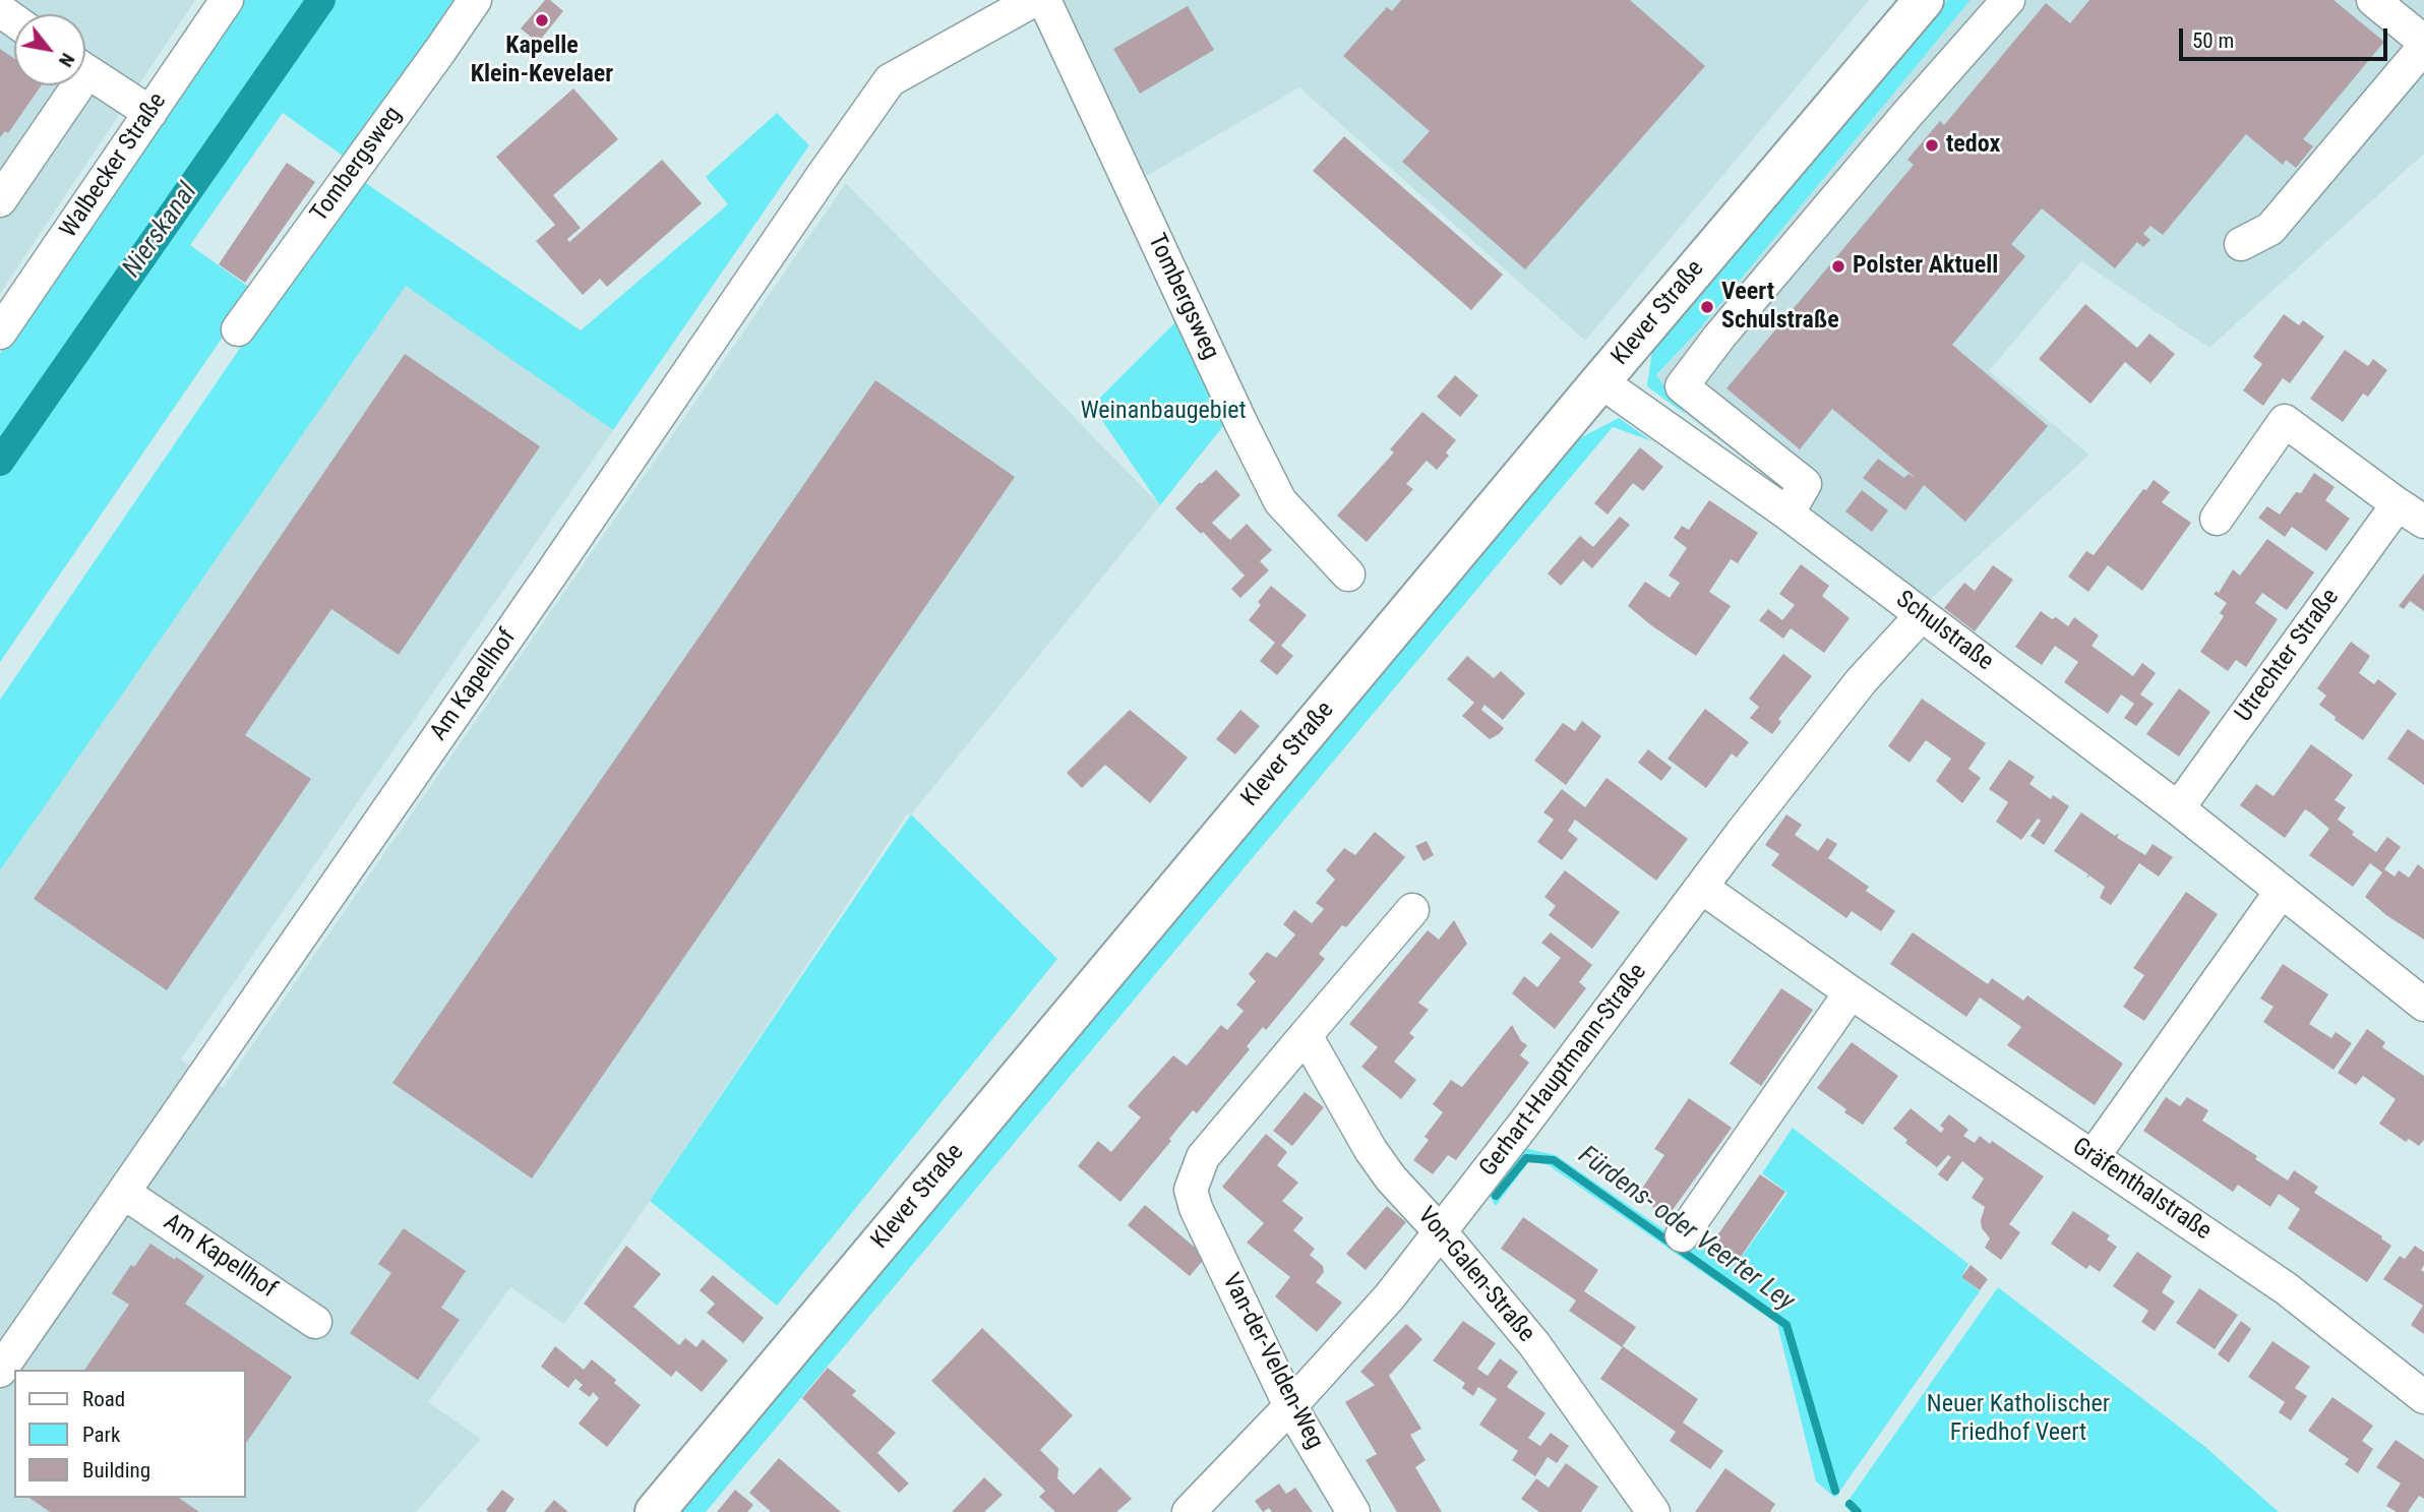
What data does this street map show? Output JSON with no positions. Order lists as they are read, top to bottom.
{
  "streets": {
    "main road": ["Klever Straße"],
    "street": [
      "Tombergsweg",
      "Walbecker Straße",
      "Schulstraße",
      "Utrechter Straße",
      "Am Kapellhof",
      "Gerhart-Hauptmann-Straße",
      "Gräfenthalstraße",
      "Von-Galen-Straße",
      "Van-der-Velden-Weg"
    ]
  },
  "crossings": [
    ["Klever Straße", "Schulstraße"],
    ["Schulstraße", "Utrechter Straße"],
    ["Schulstraße", "Gerhart-Hauptmann-Straße"],
    ["Gerhart-Hauptmann-Straße", "Gräfenthalstraße"],
    ["Gerhart-Hauptmann-Straße", "Von-Galen-Straße"],
    ["Gerhart-Hauptmann-Straße", "Van-der-Velden-Weg"],
    ["Von-Galen-Straße", "Van-der-Velden-Weg"]
  ],
  "water": ["Nierskanal", "Fürdens- oder Veerter Ley"],
  "parks": ["Weinanbaugebiet", "Neuer Katholischer Friedhof Veert"],
  "places": [
    "Kapelle Klein-Kevelaer",
    "tedox",
    "Polster Aktuell",
    "Veert Schulstraße"
  ],
  "legend": ["Road", "Park", "Building"],
  "scale_bar": "50 m",
  "north": "bottom right"
}
